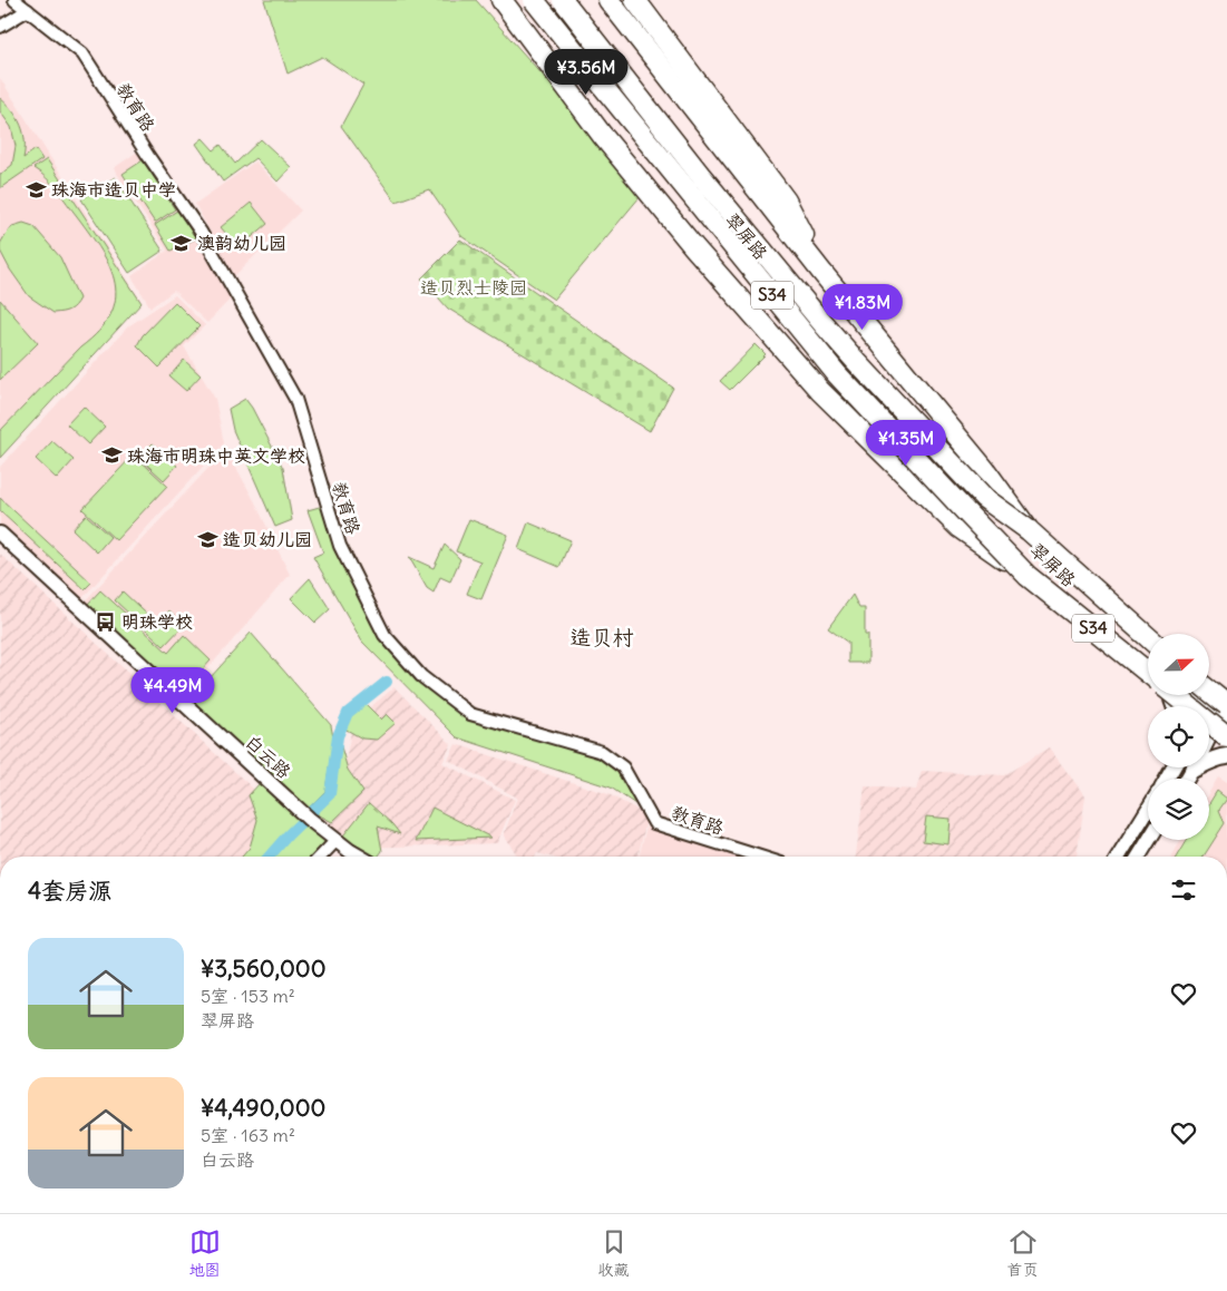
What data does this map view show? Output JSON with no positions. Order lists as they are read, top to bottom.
{
  "streets": {
    "highway": ["S34"],
    "main road": ["翠屏路"],
    "street": ["教育路", "白云路"]
  },
  "districts": ["造贝村"],
  "parks": ["造贝烈士陵园"],
  "places": {
    "school or university": [
      "珠海市造贝中学",
      "澳韵幼儿园",
      "珠海市明珠中英文学校",
      "造贝幼儿园"
    ],
    "bus stop": ["明珠学校"]
  },
  "north": "right",
  "page": {
    "price": [
      "¥3.56M",
      "¥1.83M",
      "¥1.35M",
      "¥4.49M"
    ],
    "heading": "4套房源",
    "list": [
      {
        "name": "¥3,560,000",
        "note": "5室 · 153 m² · 翠屏路"
      },
      {
        "name": "¥4,490,000",
        "note": "5室 · 163 m² · 白云路"
      }
    ],
    "tabs": ["地图", "收藏", "首页"]
  }
}
